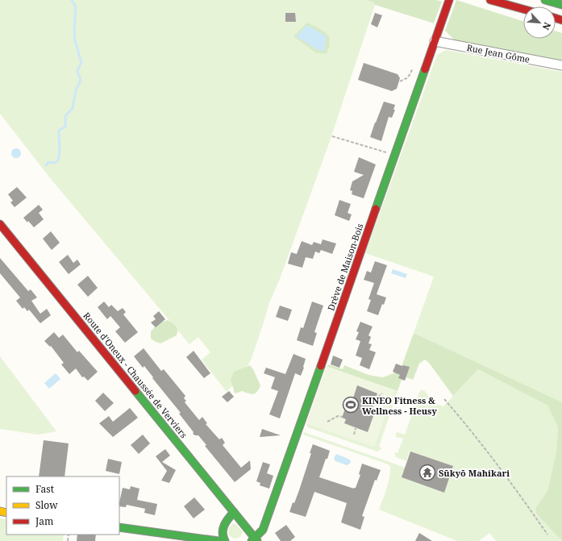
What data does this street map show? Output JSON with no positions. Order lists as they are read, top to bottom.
{
  "streets": {
    "main road": ["Drève de Maison-Bois", "Route d'Oneux - Chaussée de Verviers"],
    "street": ["Rue Jean Gôme"]
  },
  "crossings": [
    ["Rue Jean Gôme", "Drève de Maison-Bois"],
    ["Drève de Maison-Bois", "Route d'Oneux - Chaussée de Verviers"]
  ],
  "places": {
    "sports": ["KINEO Fitness & Wellness - Heusy"],
    "temple": ["Sūkyō Mahikari"]
  },
  "legend": ["Fast", "Slow", "Jam"],
  "north": "bottom right"
}
